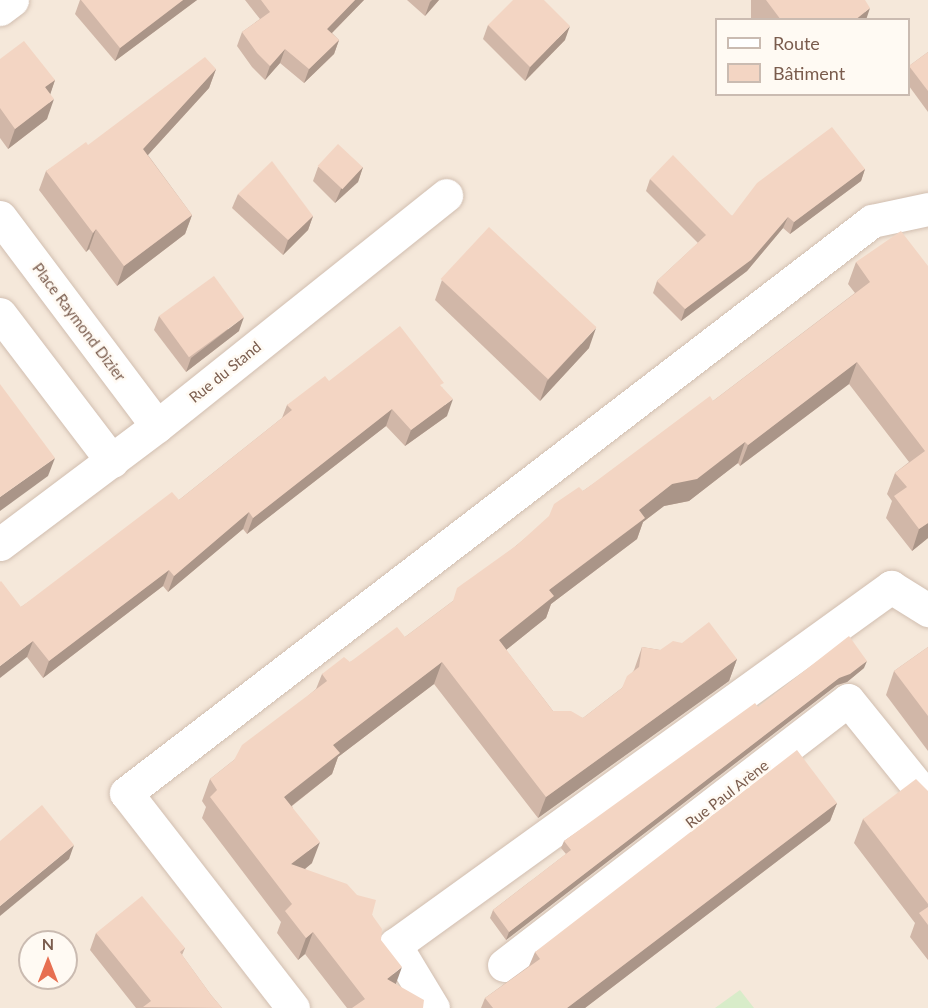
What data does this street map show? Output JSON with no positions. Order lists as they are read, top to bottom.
{
  "streets": {
    "street": ["Place Raymond Dizier", "Rue du Stand", "Rue Paul Arène"]
  },
  "crossings": [
    ["Place Raymond Dizier", "Rue du Stand"]
  ],
  "legend": ["Route", "Bâtiment"],
  "north": "top"
}
